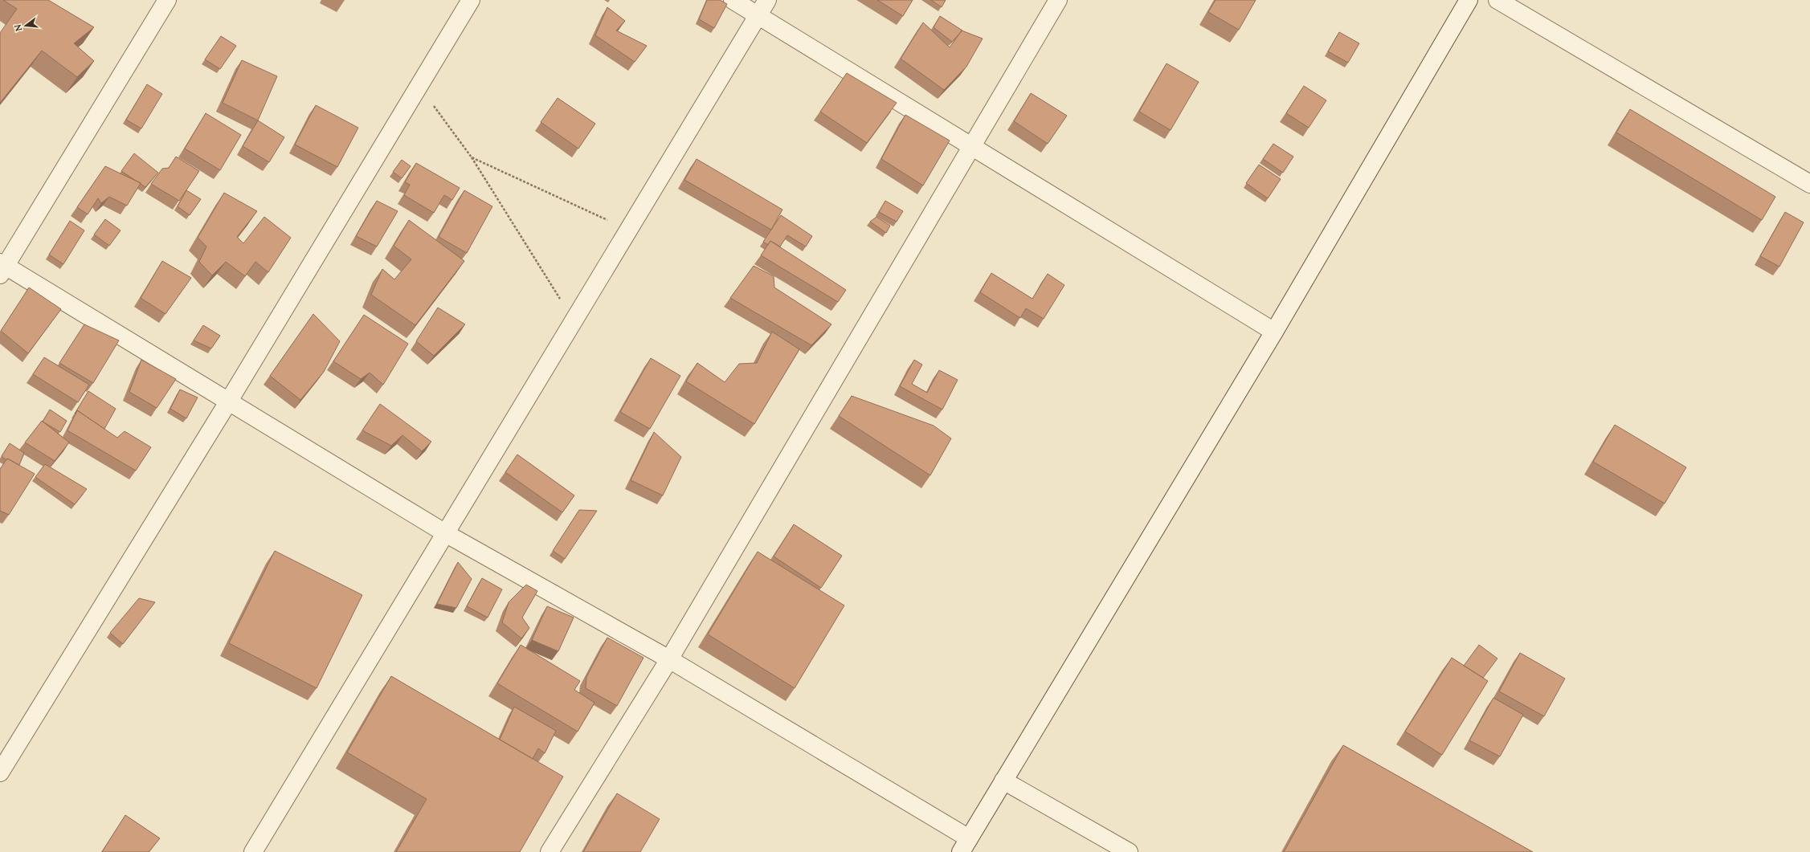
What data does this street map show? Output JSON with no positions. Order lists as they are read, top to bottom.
{
  "north": "left"
}
